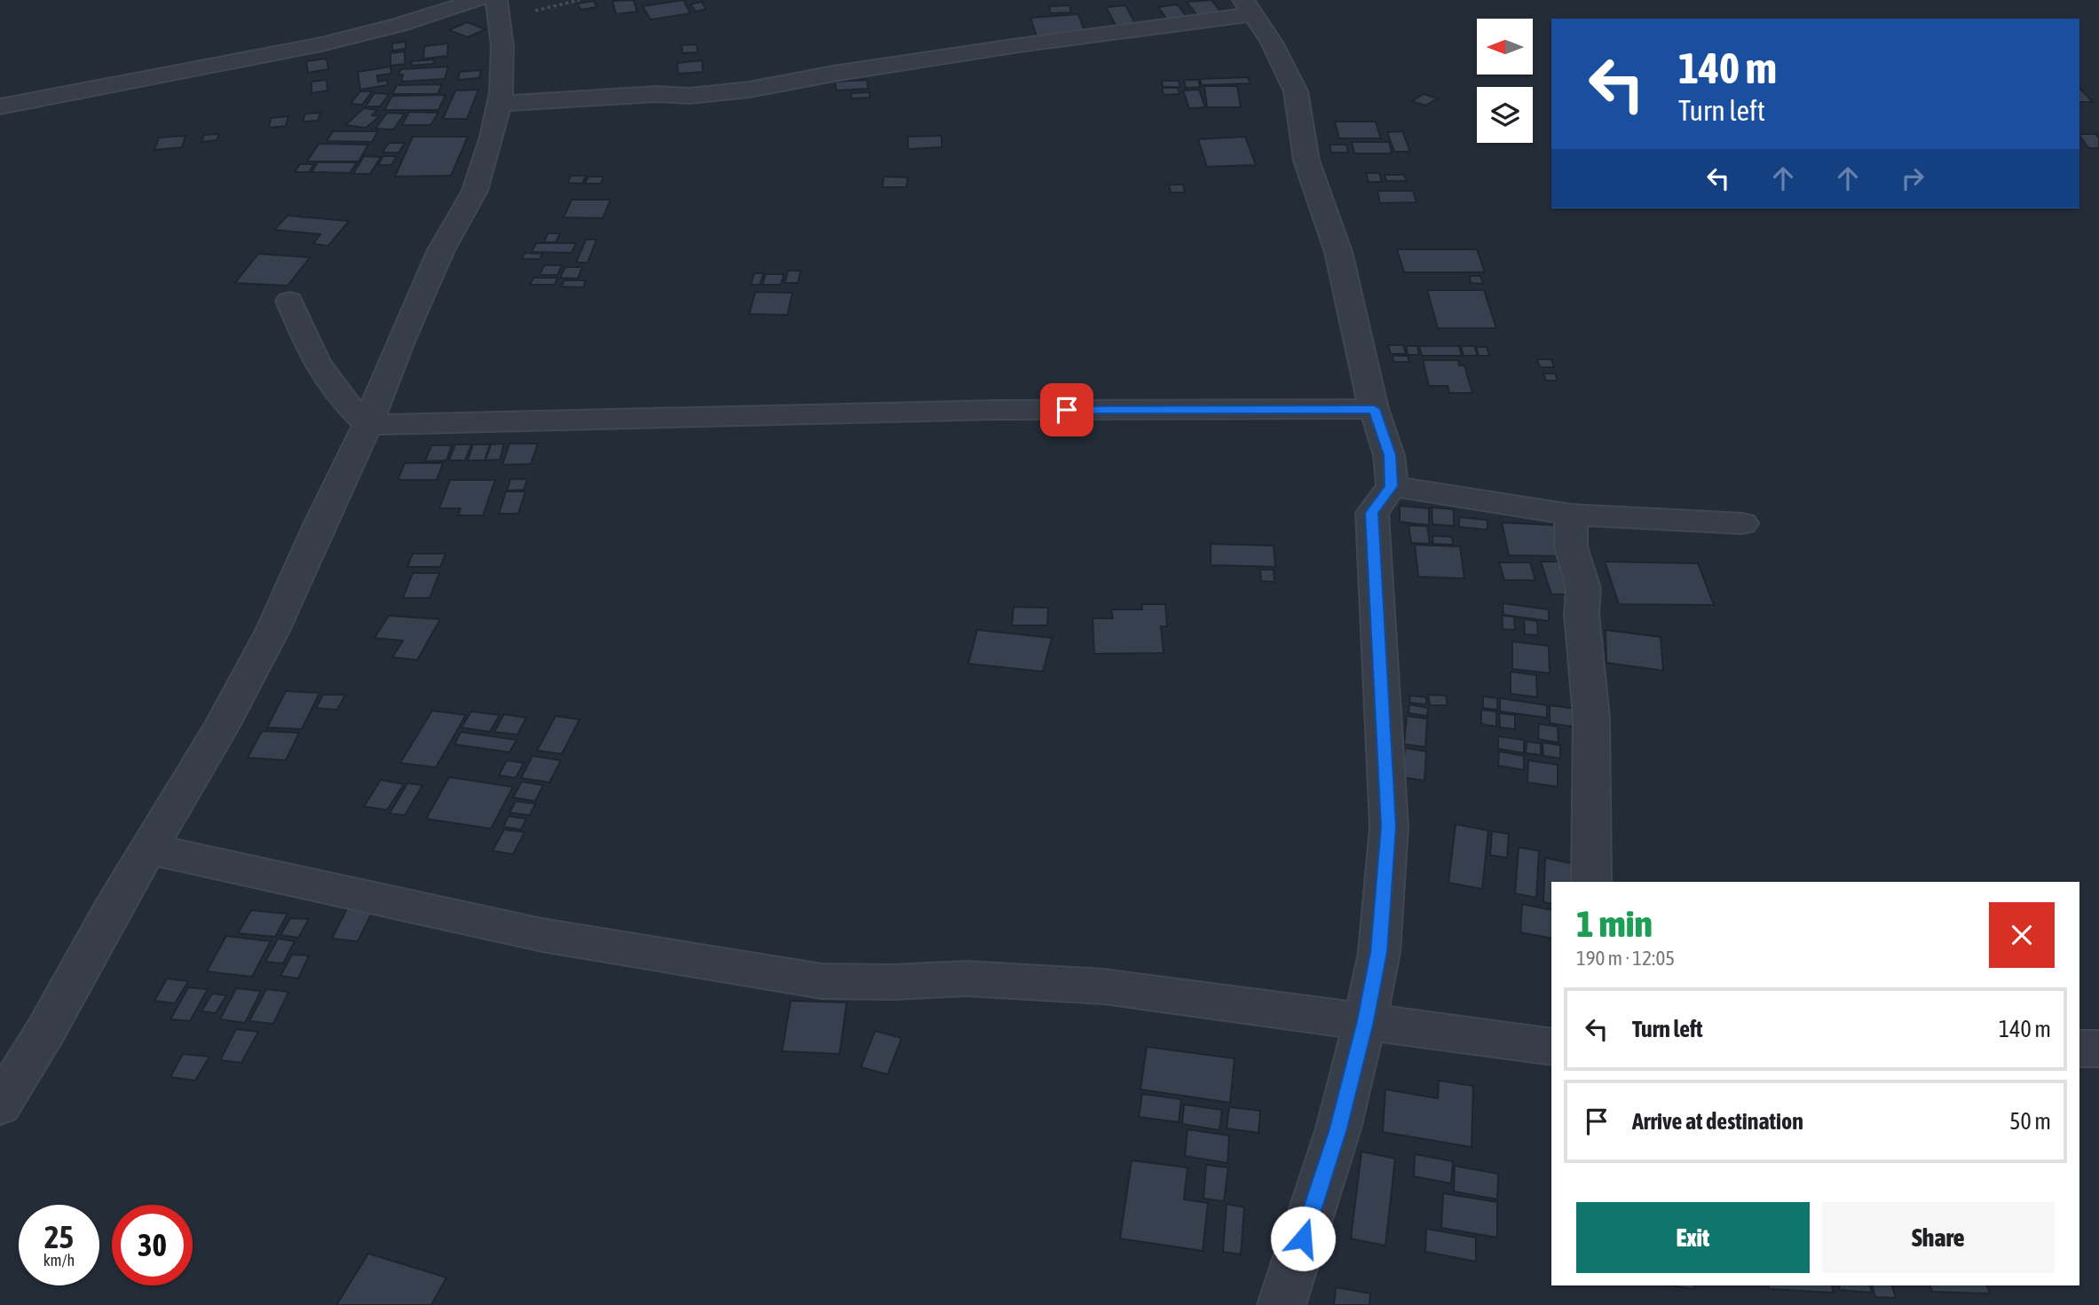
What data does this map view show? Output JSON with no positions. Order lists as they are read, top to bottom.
{
  "north": "left",
  "page": {
    "turn": ["140 m", "Turn left"],
    "heading": ["1 min", "190 m · 12:05"],
    "list": [
      {
        "name": "Turn left",
        "value": "140 m"
      },
      {
        "name": "Arrive at destination",
        "value": "50 m"
      }
    ],
    "buttons": ["Exit", "Share"],
    "speed": "25 km/h",
    "limit": "30"
  }
}
